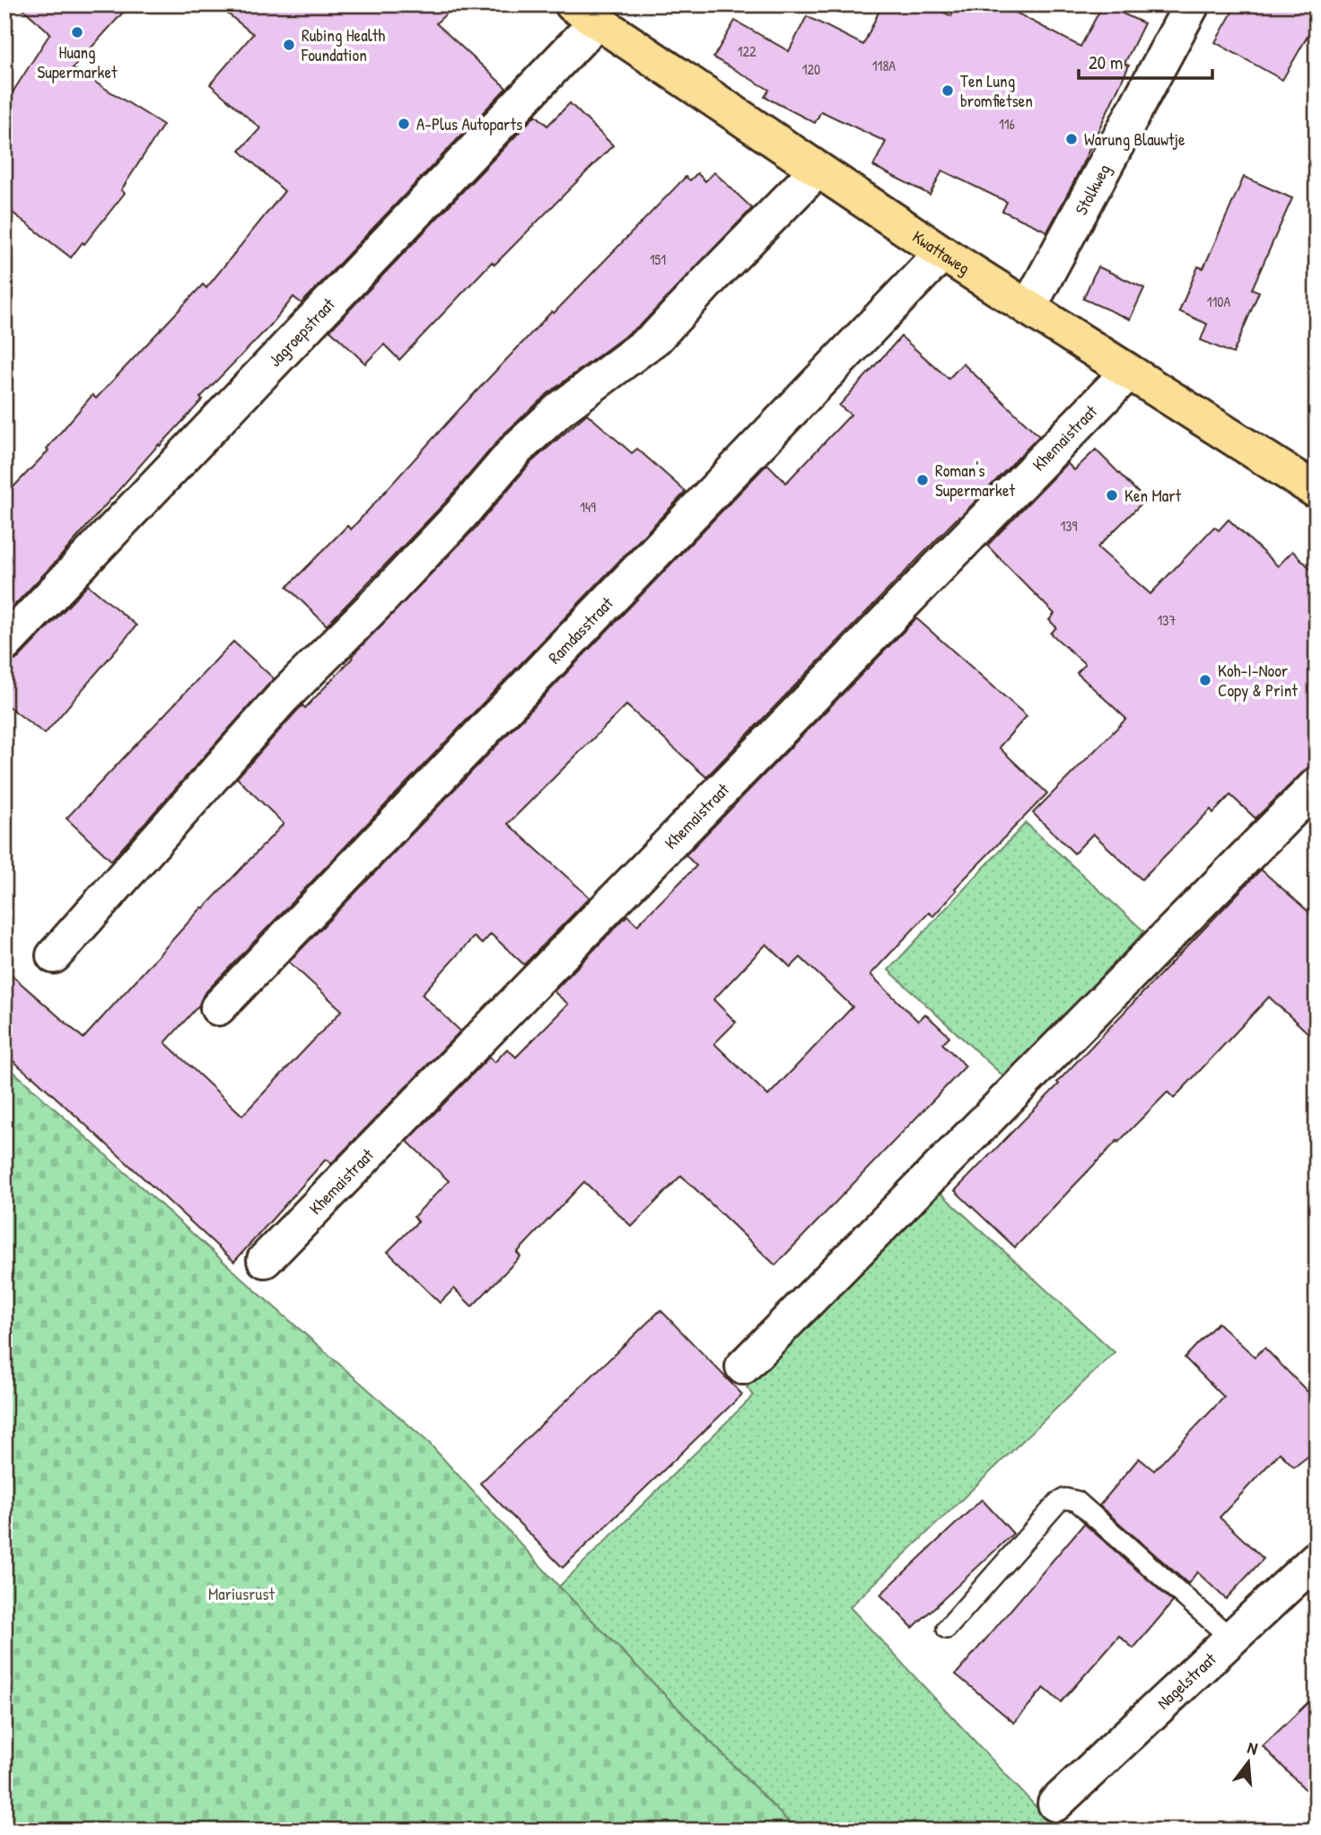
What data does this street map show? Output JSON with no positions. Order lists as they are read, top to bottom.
{
  "streets": {
    "main road": ["Kwattaweg"],
    "street": [
      "Stolkweg",
      "Jagroepstraat",
      "Khemaistraat",
      "Ramdasstraat",
      "Nagelstraat"
    ]
  },
  "crossings": [
    ["Stolkweg", "Kwattaweg"],
    ["Kwattaweg", "Jagroepstraat"],
    ["Kwattaweg", "Khemaistraat"],
    ["Kwattaweg", "Ramdasstraat"]
  ],
  "parks": ["Mariusrust"],
  "places": [
    "Huang Supermarket",
    "Rubing Health Foundation",
    "Ten Lung bromfietsen",
    "A-Plus Autoparts",
    "Warung Blauwtje",
    "Roman's Supermarket",
    "Ken Mart",
    "Koh-I-Noor Copy & Print"
  ],
  "house_numbers": [
    "122",
    "118A",
    "120",
    "116",
    "151",
    "110A",
    "149",
    "139",
    "137"
  ],
  "scale_bar": "20 m",
  "north": "top"
}
